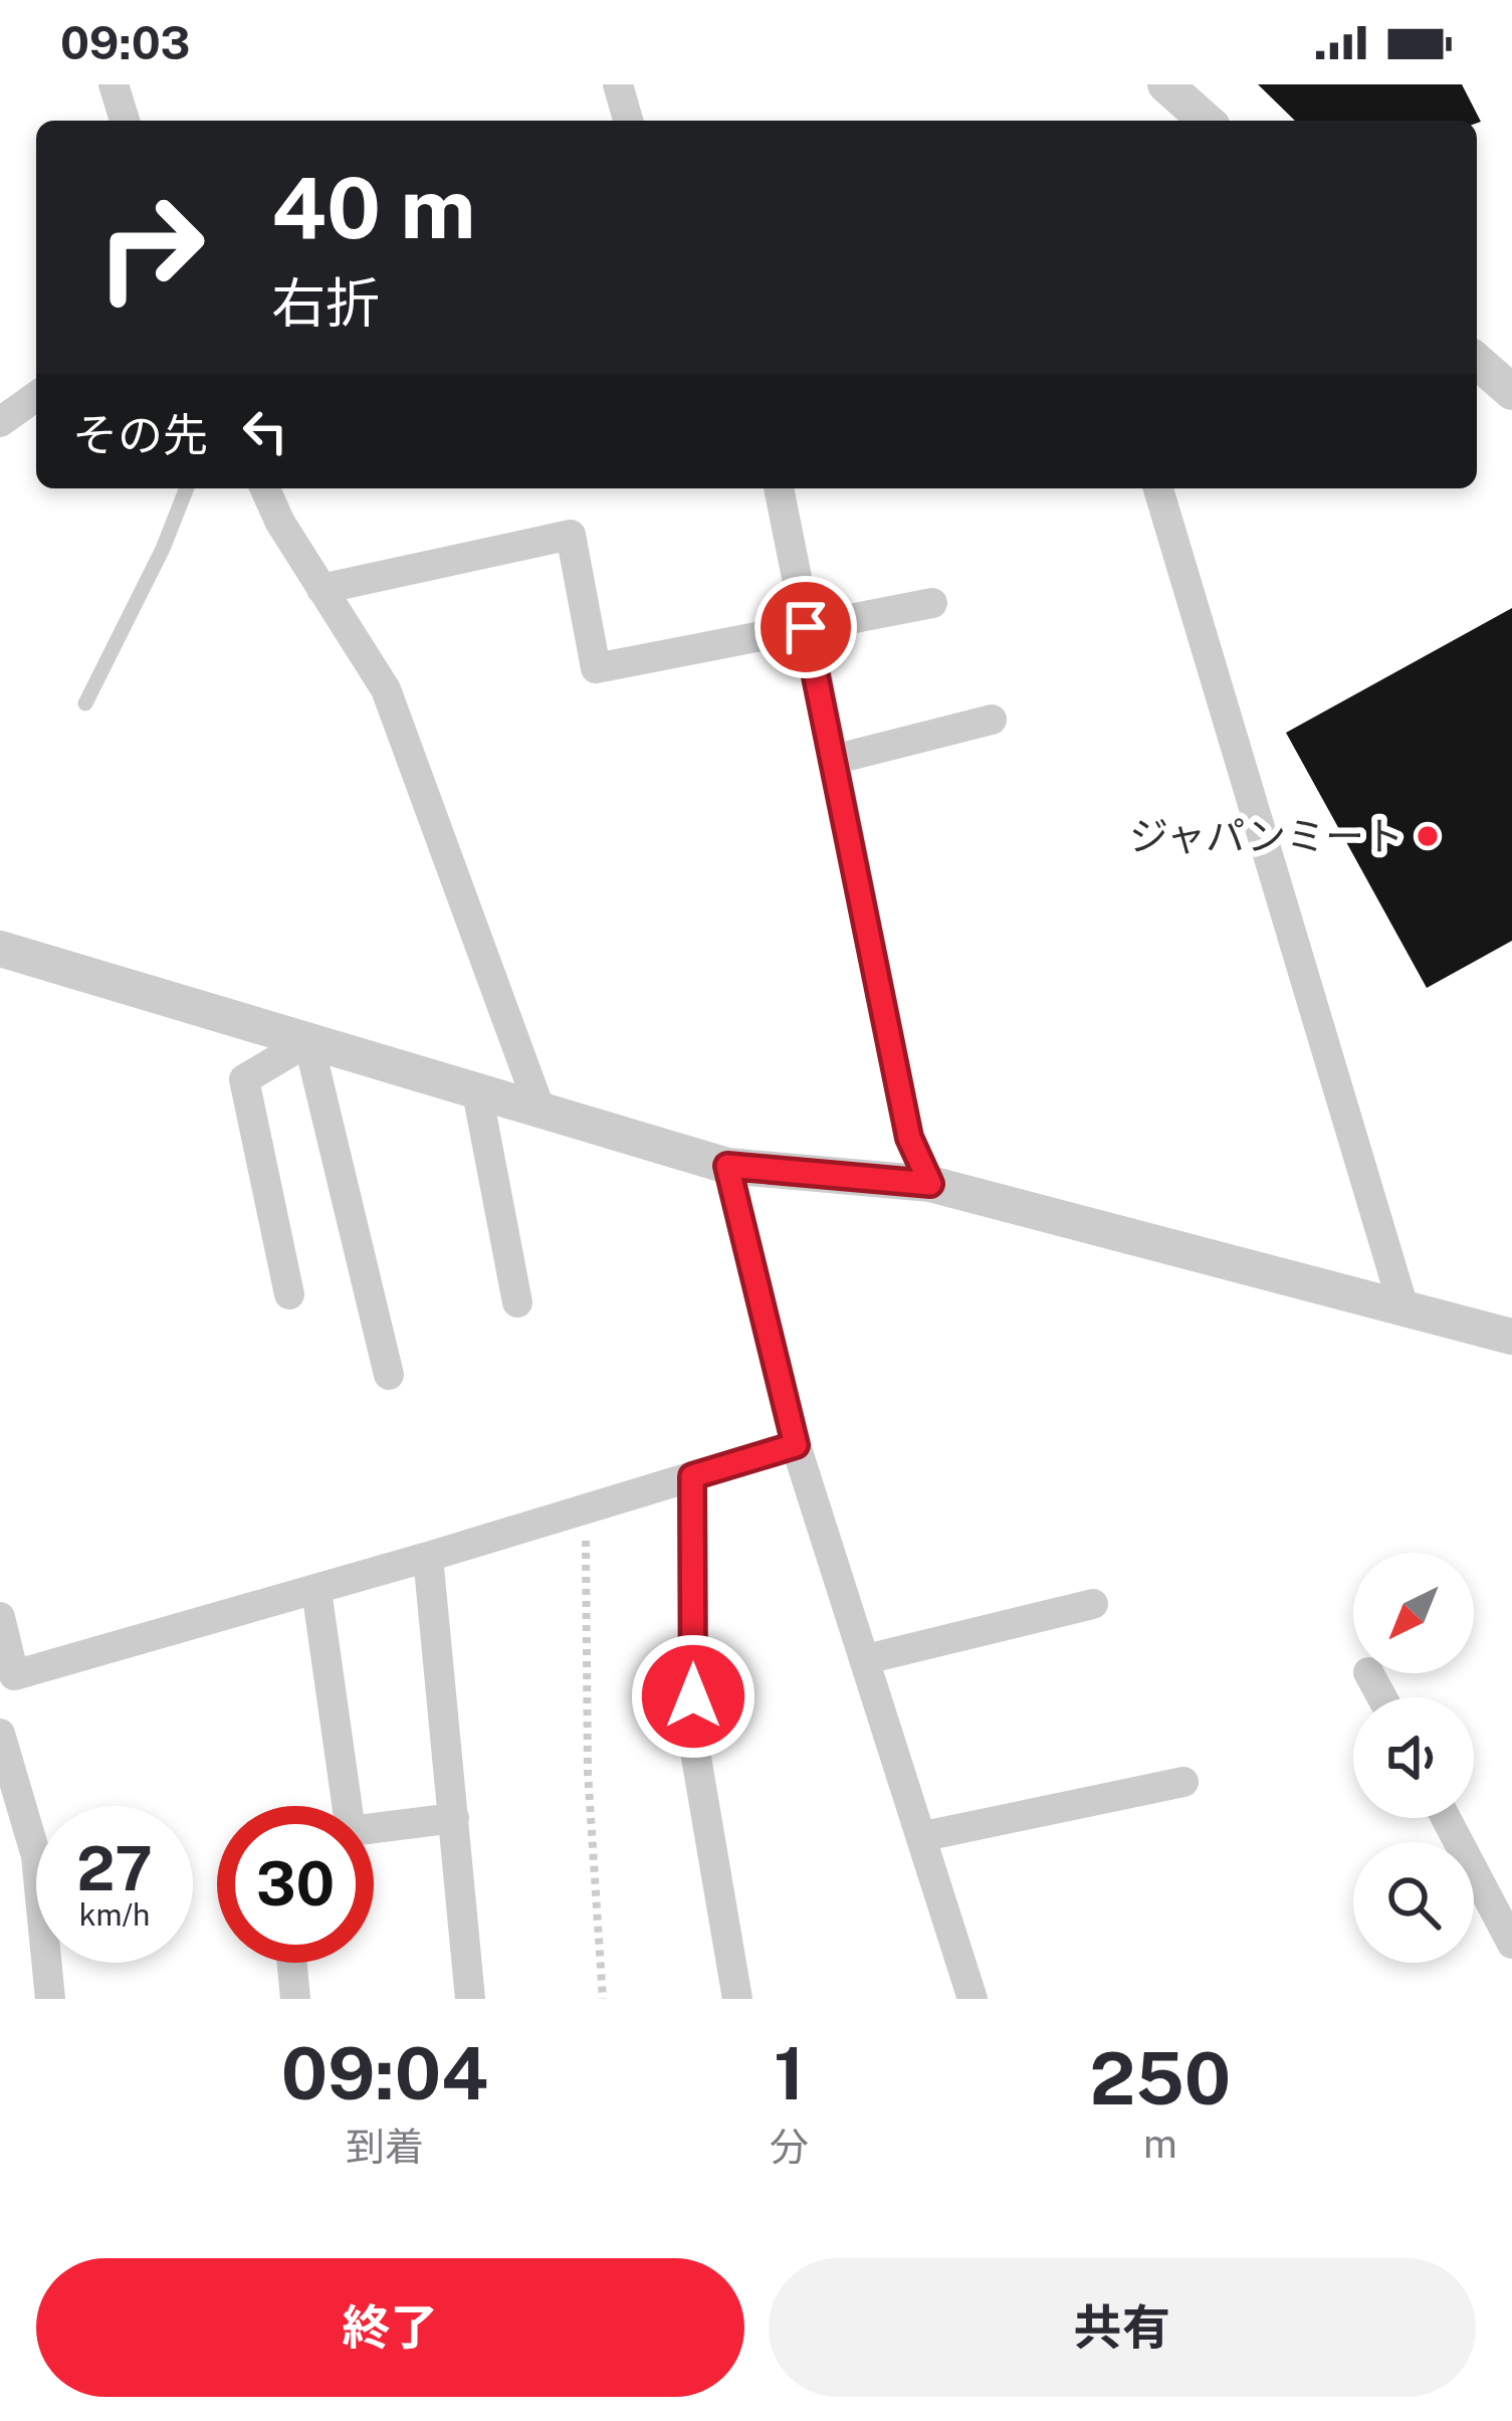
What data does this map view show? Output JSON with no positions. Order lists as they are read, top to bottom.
{
  "places": ["ジャパンミート"],
  "north": "bottom left",
  "page": {
    "status": "09:03",
    "turn": ["40 m", "右折"],
    "then": "その先",
    "speed": "27 km/h",
    "limit": "30",
    "eta": [
      "09:04",
      "到着",
      "1",
      "分",
      "250",
      "m"
    ],
    "buttons": ["終了", "共有"]
  }
}
